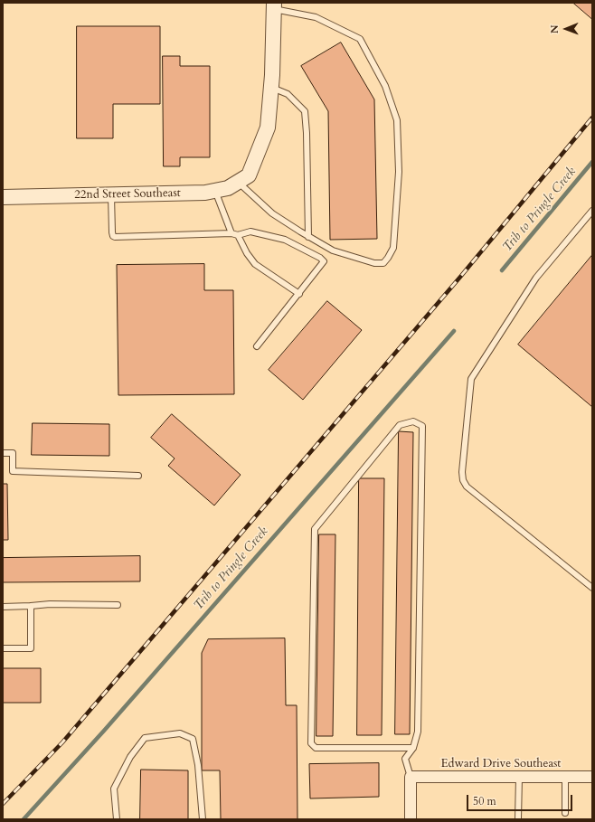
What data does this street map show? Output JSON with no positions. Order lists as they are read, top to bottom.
{
  "streets": {
    "street": ["22nd Street Southeast", "Edward Drive Southeast"]
  },
  "water": ["Trib to Pringle Creek"],
  "scale_bar": "50 m",
  "north": "left"
}
